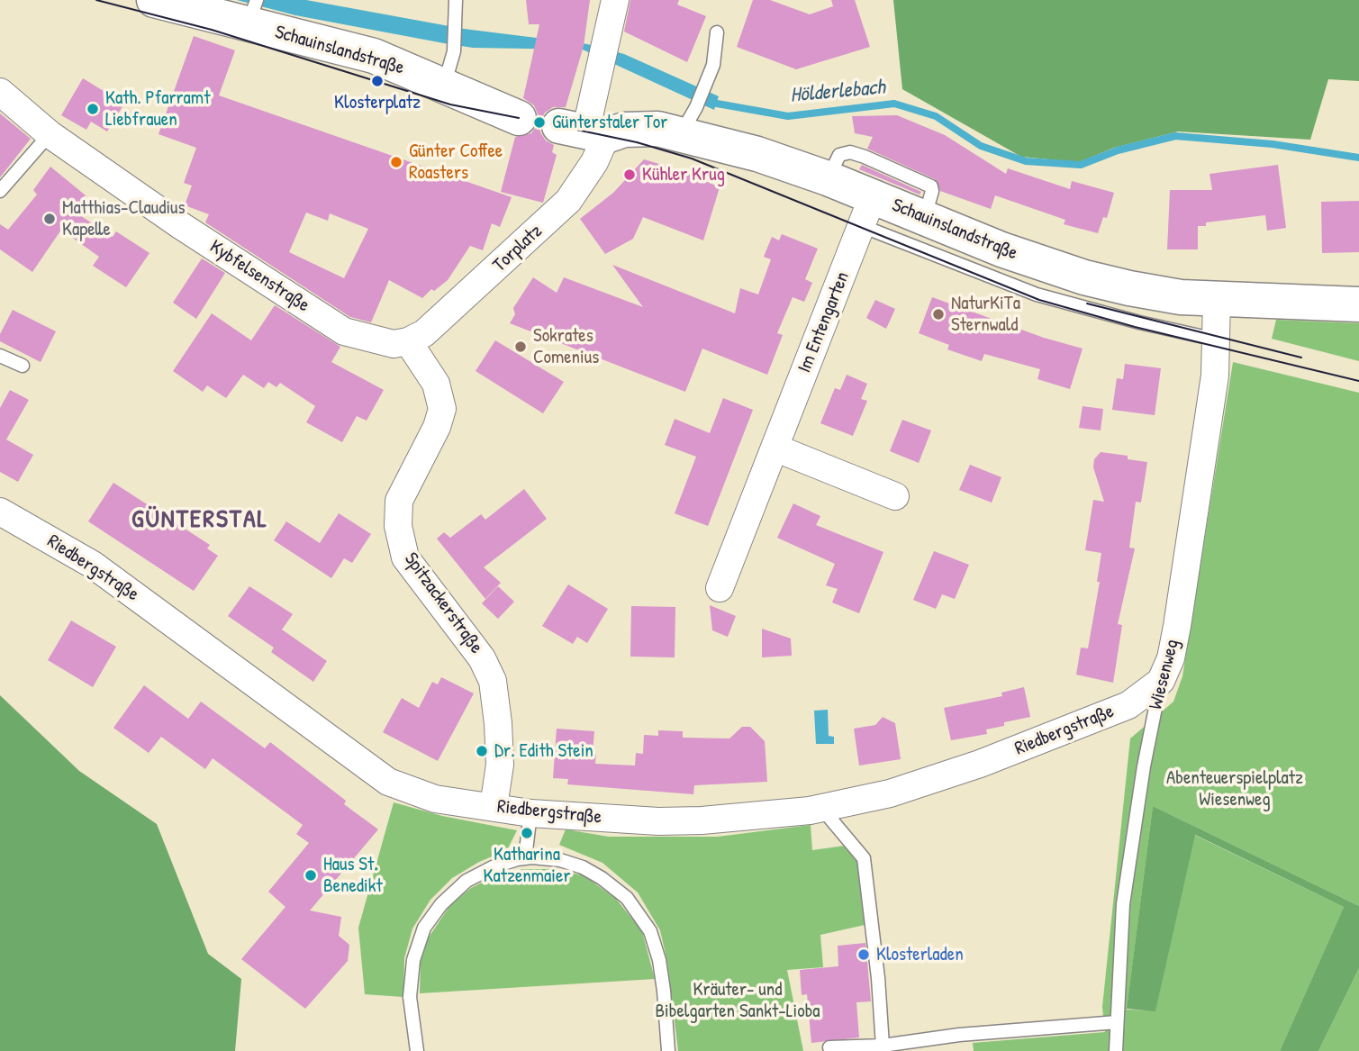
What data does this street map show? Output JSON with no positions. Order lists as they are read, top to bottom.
{
  "streets": {
    "main road": ["Schauinslandstraße"],
    "street": [
      "Torplatz",
      "Kybfelsenstraße",
      "Im Entengarten",
      "Riedbergstraße",
      "Spitzackerstraße",
      "Wiesenweg"
    ]
  },
  "crossings": [
    ["Schauinslandstraße", "Torplatz"],
    ["Schauinslandstraße", "Im Entengarten"],
    ["Schauinslandstraße", "Wiesenweg"],
    ["Torplatz", "Kybfelsenstraße"],
    ["Torplatz", "Spitzackerstraße"],
    ["Kybfelsenstraße", "Spitzackerstraße"],
    ["Riedbergstraße", "Spitzackerstraße"],
    ["Riedbergstraße", "Wiesenweg"]
  ],
  "districts": ["GÜNTERSTAL"],
  "water": ["Hölderlebach"],
  "parks": ["Abenteuerspielplatz Wiesenweg", "Kräuter- und Bibelgarten Sankt-Lioba"],
  "places": [
    "Klosterplatz",
    "Kath. Pfarramt Liebfrauen",
    "Günterstaler Tor",
    "Günter Coffee Roasters",
    "Kühler Krug",
    "Matthias-Claudius Kapelle",
    "NaturKiTa Sternwald",
    "Sokrates Comenius",
    "Dr. Edith Stein",
    "Katharina Katzenmaier",
    "Haus St. Benedikt",
    "Klosterladen"
  ]
}
